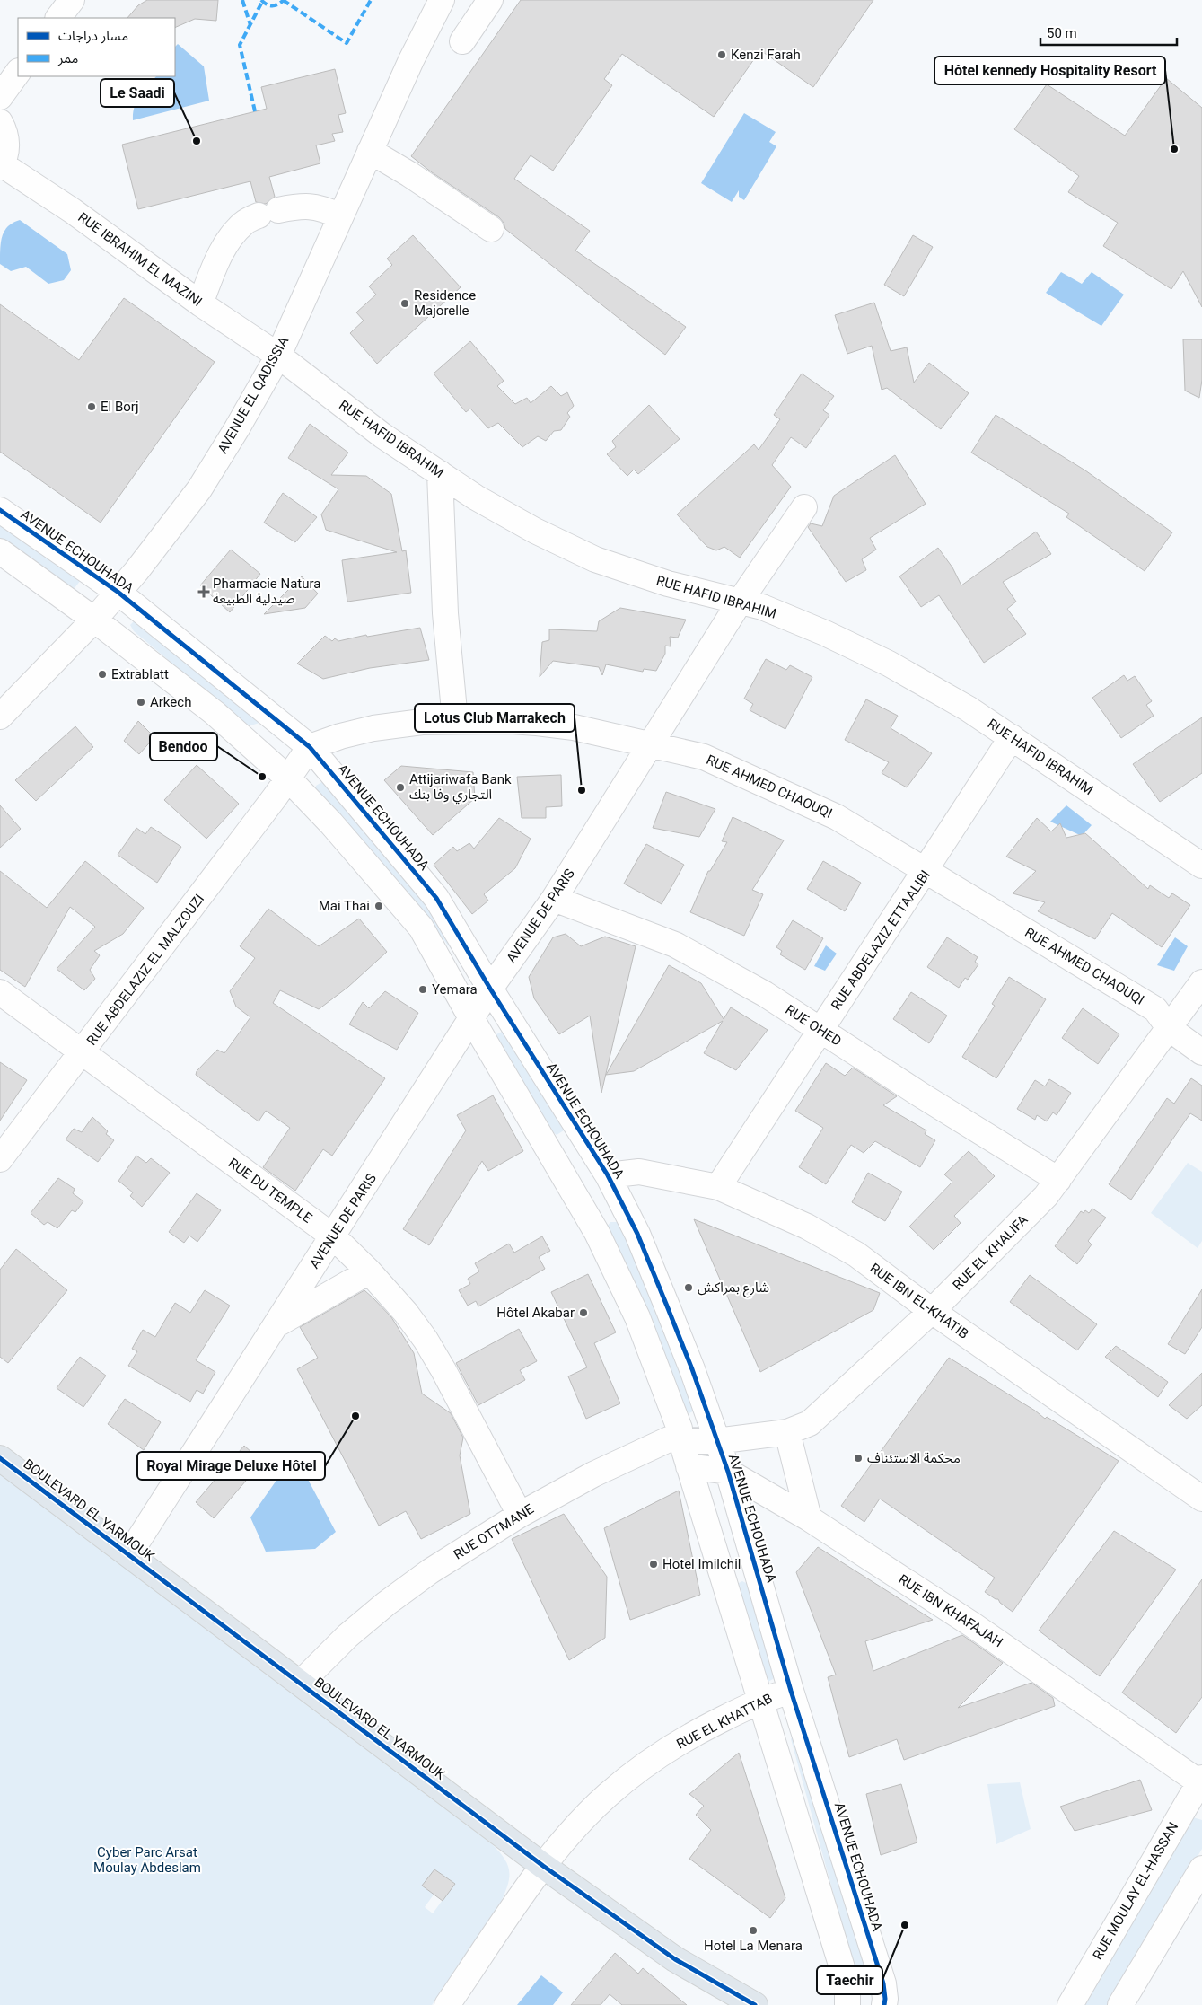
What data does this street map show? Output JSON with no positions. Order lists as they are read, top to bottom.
{
  "streets": {
    "main road": ["BOULEVARD EL YARMOUK"],
    "street": [
      "RUE IBRAHIM EL MAZINI",
      "AVENUE EL QADISSIA",
      "RUE HAFID IBRAHIM",
      "AVENUE ECHOUHADA",
      "RUE AHMED CHAOUQI",
      "AVENUE DE PARIS",
      "RUE ABDELAZIZ ETTAALIBI",
      "RUE ABDELAZIZ EL MALZOUZI",
      "RUE OHED",
      "RUE DU TEMPLE",
      "RUE EL KHALIFA",
      "RUE IBN EL-KHATIB",
      "RUE OTTMANE",
      "RUE IBN KHAFAJAH",
      "RUE EL KHATTAB",
      "RUE MOULAY EL-HASSAN"
    ]
  },
  "crossings": [
    ["RUE IBRAHIM EL MAZINI", "AVENUE EL QADISSIA"],
    ["RUE IBRAHIM EL MAZINI", "RUE HAFID IBRAHIM"],
    ["AVENUE EL QADISSIA", "RUE HAFID IBRAHIM"],
    ["AVENUE EL QADISSIA", "AVENUE ECHOUHADA"],
    ["RUE HAFID IBRAHIM", "AVENUE DE PARIS"],
    ["RUE HAFID IBRAHIM", "RUE ABDELAZIZ ETTAALIBI"],
    ["AVENUE ECHOUHADA", "RUE AHMED CHAOUQI"],
    ["AVENUE ECHOUHADA", "AVENUE DE PARIS"],
    ["AVENUE ECHOUHADA", "RUE EL KHALIFA"],
    ["AVENUE ECHOUHADA", "RUE IBN EL-KHATIB"],
    ["AVENUE ECHOUHADA", "RUE OTTMANE"],
    ["AVENUE ECHOUHADA", "RUE IBN KHAFAJAH"],
    ["AVENUE ECHOUHADA", "RUE EL KHATTAB"],
    ["RUE AHMED CHAOUQI", "AVENUE DE PARIS"],
    ["RUE AHMED CHAOUQI", "RUE ABDELAZIZ ETTAALIBI"],
    ["RUE AHMED CHAOUQI", "RUE EL KHALIFA"],
    ["AVENUE DE PARIS", "RUE OHED"],
    ["AVENUE DE PARIS", "RUE DU TEMPLE"],
    ["AVENUE DE PARIS", "BOULEVARD EL YARMOUK"],
    ["RUE ABDELAZIZ ETTAALIBI", "RUE OHED"],
    ["RUE ABDELAZIZ ETTAALIBI", "RUE IBN EL-KHATIB"],
    ["RUE ABDELAZIZ EL MALZOUZI", "RUE DU TEMPLE"],
    ["RUE OHED", "RUE EL KHALIFA"],
    ["RUE DU TEMPLE", "RUE OTTMANE"],
    ["RUE EL KHALIFA", "RUE IBN EL-KHATIB"],
    ["RUE EL KHALIFA", "RUE OTTMANE"],
    ["BOULEVARD EL YARMOUK", "RUE OTTMANE"],
    ["BOULEVARD EL YARMOUK", "RUE EL KHATTAB"],
    ["RUE IBN KHAFAJAH", "RUE MOULAY EL-HASSAN"]
  ],
  "parks": ["Cyber Parc Arsat Moulay Abdeslam"],
  "places": {
    "other": [
      "Kenzi Farah",
      "Le Saadi",
      "Hôtel kennedy Hospitality Resort",
      "Residence Majorelle",
      "El Borj",
      "Extrablatt",
      "Arkech",
      "Bendoo",
      "Attijariwafa Bank التجاري وفا بنك",
      "Lotus Club Marrakech",
      "Mai Thai",
      "Yemara",
      "شارع بمراكش",
      "Hôtel Akabar",
      "Royal Mirage Deluxe Hôtel",
      "محكمة الاستئناف",
      "Hotel Imilchil",
      "Taechir",
      "Hotel La Menara"
    ],
    "health": ["Pharmacie Natura صيدلية الطبيعة"]
  },
  "legend": ["مسار دراجات", "ممر"],
  "scale_bar": "50 m"
}
